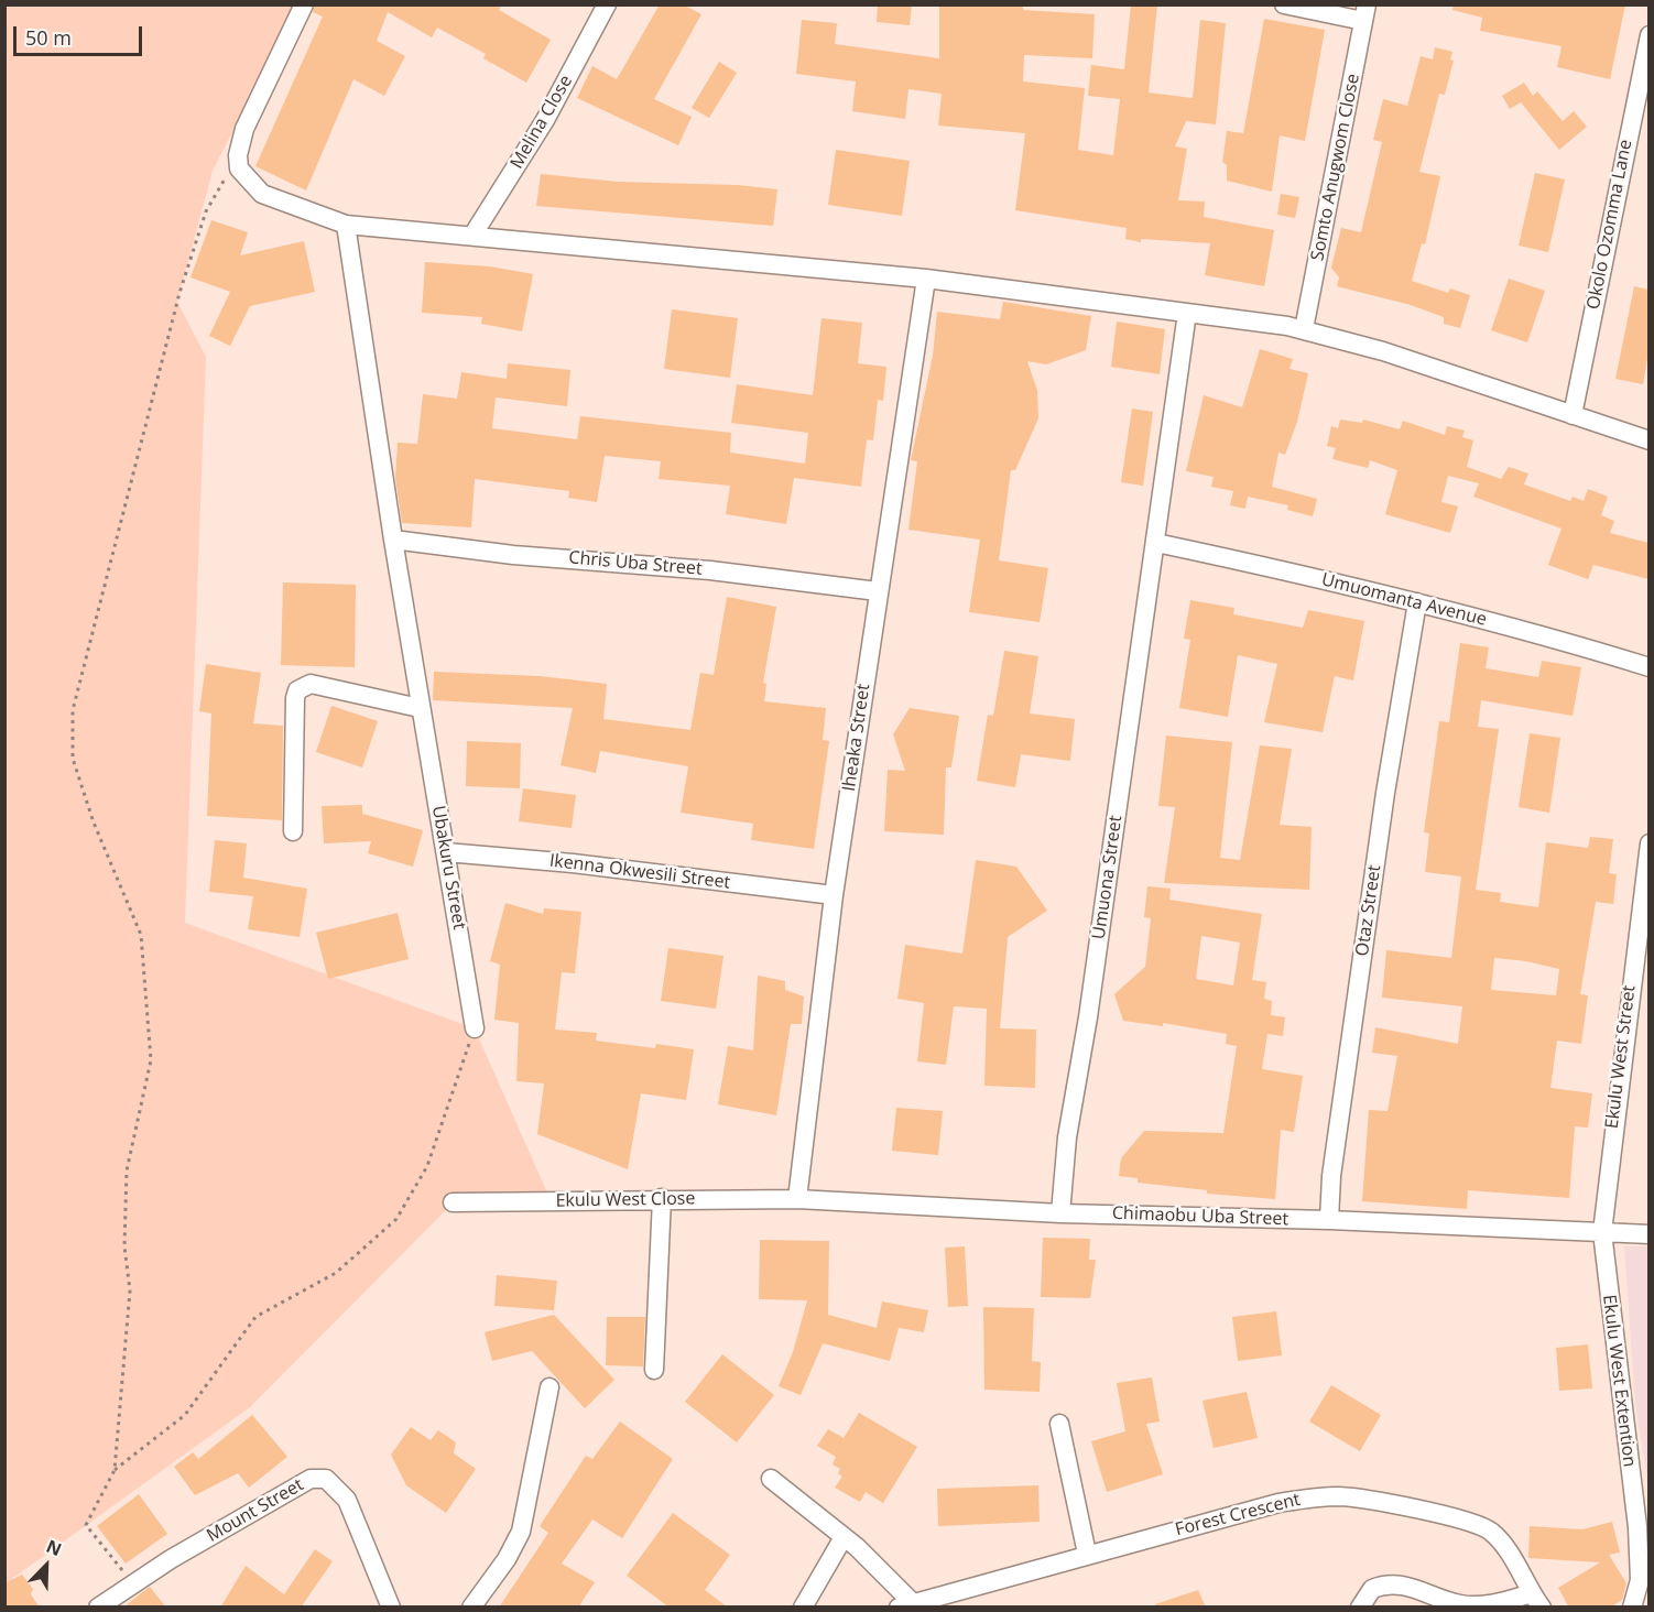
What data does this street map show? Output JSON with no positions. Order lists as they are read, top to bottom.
{
  "streets": {
    "street": [
      "Melina Close",
      "Somto Anugwom Close",
      "Okolo Ozomma Lane",
      "Chris Uba Street",
      "Umuomanta Avenue",
      "Iheaka Street",
      "Ubakuru Street",
      "Ikenna Okwesili Street",
      "Umuona Street",
      "Otaz Street",
      "Ekulu West Street",
      "Ekulu West Close",
      "Chimaobu Uba Street",
      "Ekulu West Extention",
      "Mount Street",
      "Forest Crescent"
    ]
  },
  "crossings": [
    ["Chris Uba Street", "Iheaka Street"],
    ["Chris Uba Street", "Ubakuru Street"],
    ["Umuomanta Avenue", "Umuona Street"],
    ["Umuomanta Avenue", "Otaz Street"],
    ["Iheaka Street", "Ikenna Okwesili Street"],
    ["Iheaka Street", "Ekulu West Close"],
    ["Iheaka Street", "Chimaobu Uba Street"],
    ["Ubakuru Street", "Ikenna Okwesili Street"],
    ["Umuona Street", "Chimaobu Uba Street"],
    ["Otaz Street", "Chimaobu Uba Street"],
    ["Ekulu West Street", "Chimaobu Uba Street"],
    ["Ekulu West Street", "Ekulu West Extention"],
    ["Ekulu West Close", "Chimaobu Uba Street"],
    ["Chimaobu Uba Street", "Ekulu West Extention"]
  ],
  "scale_bar": "50 m",
  "north": "top right"
}
